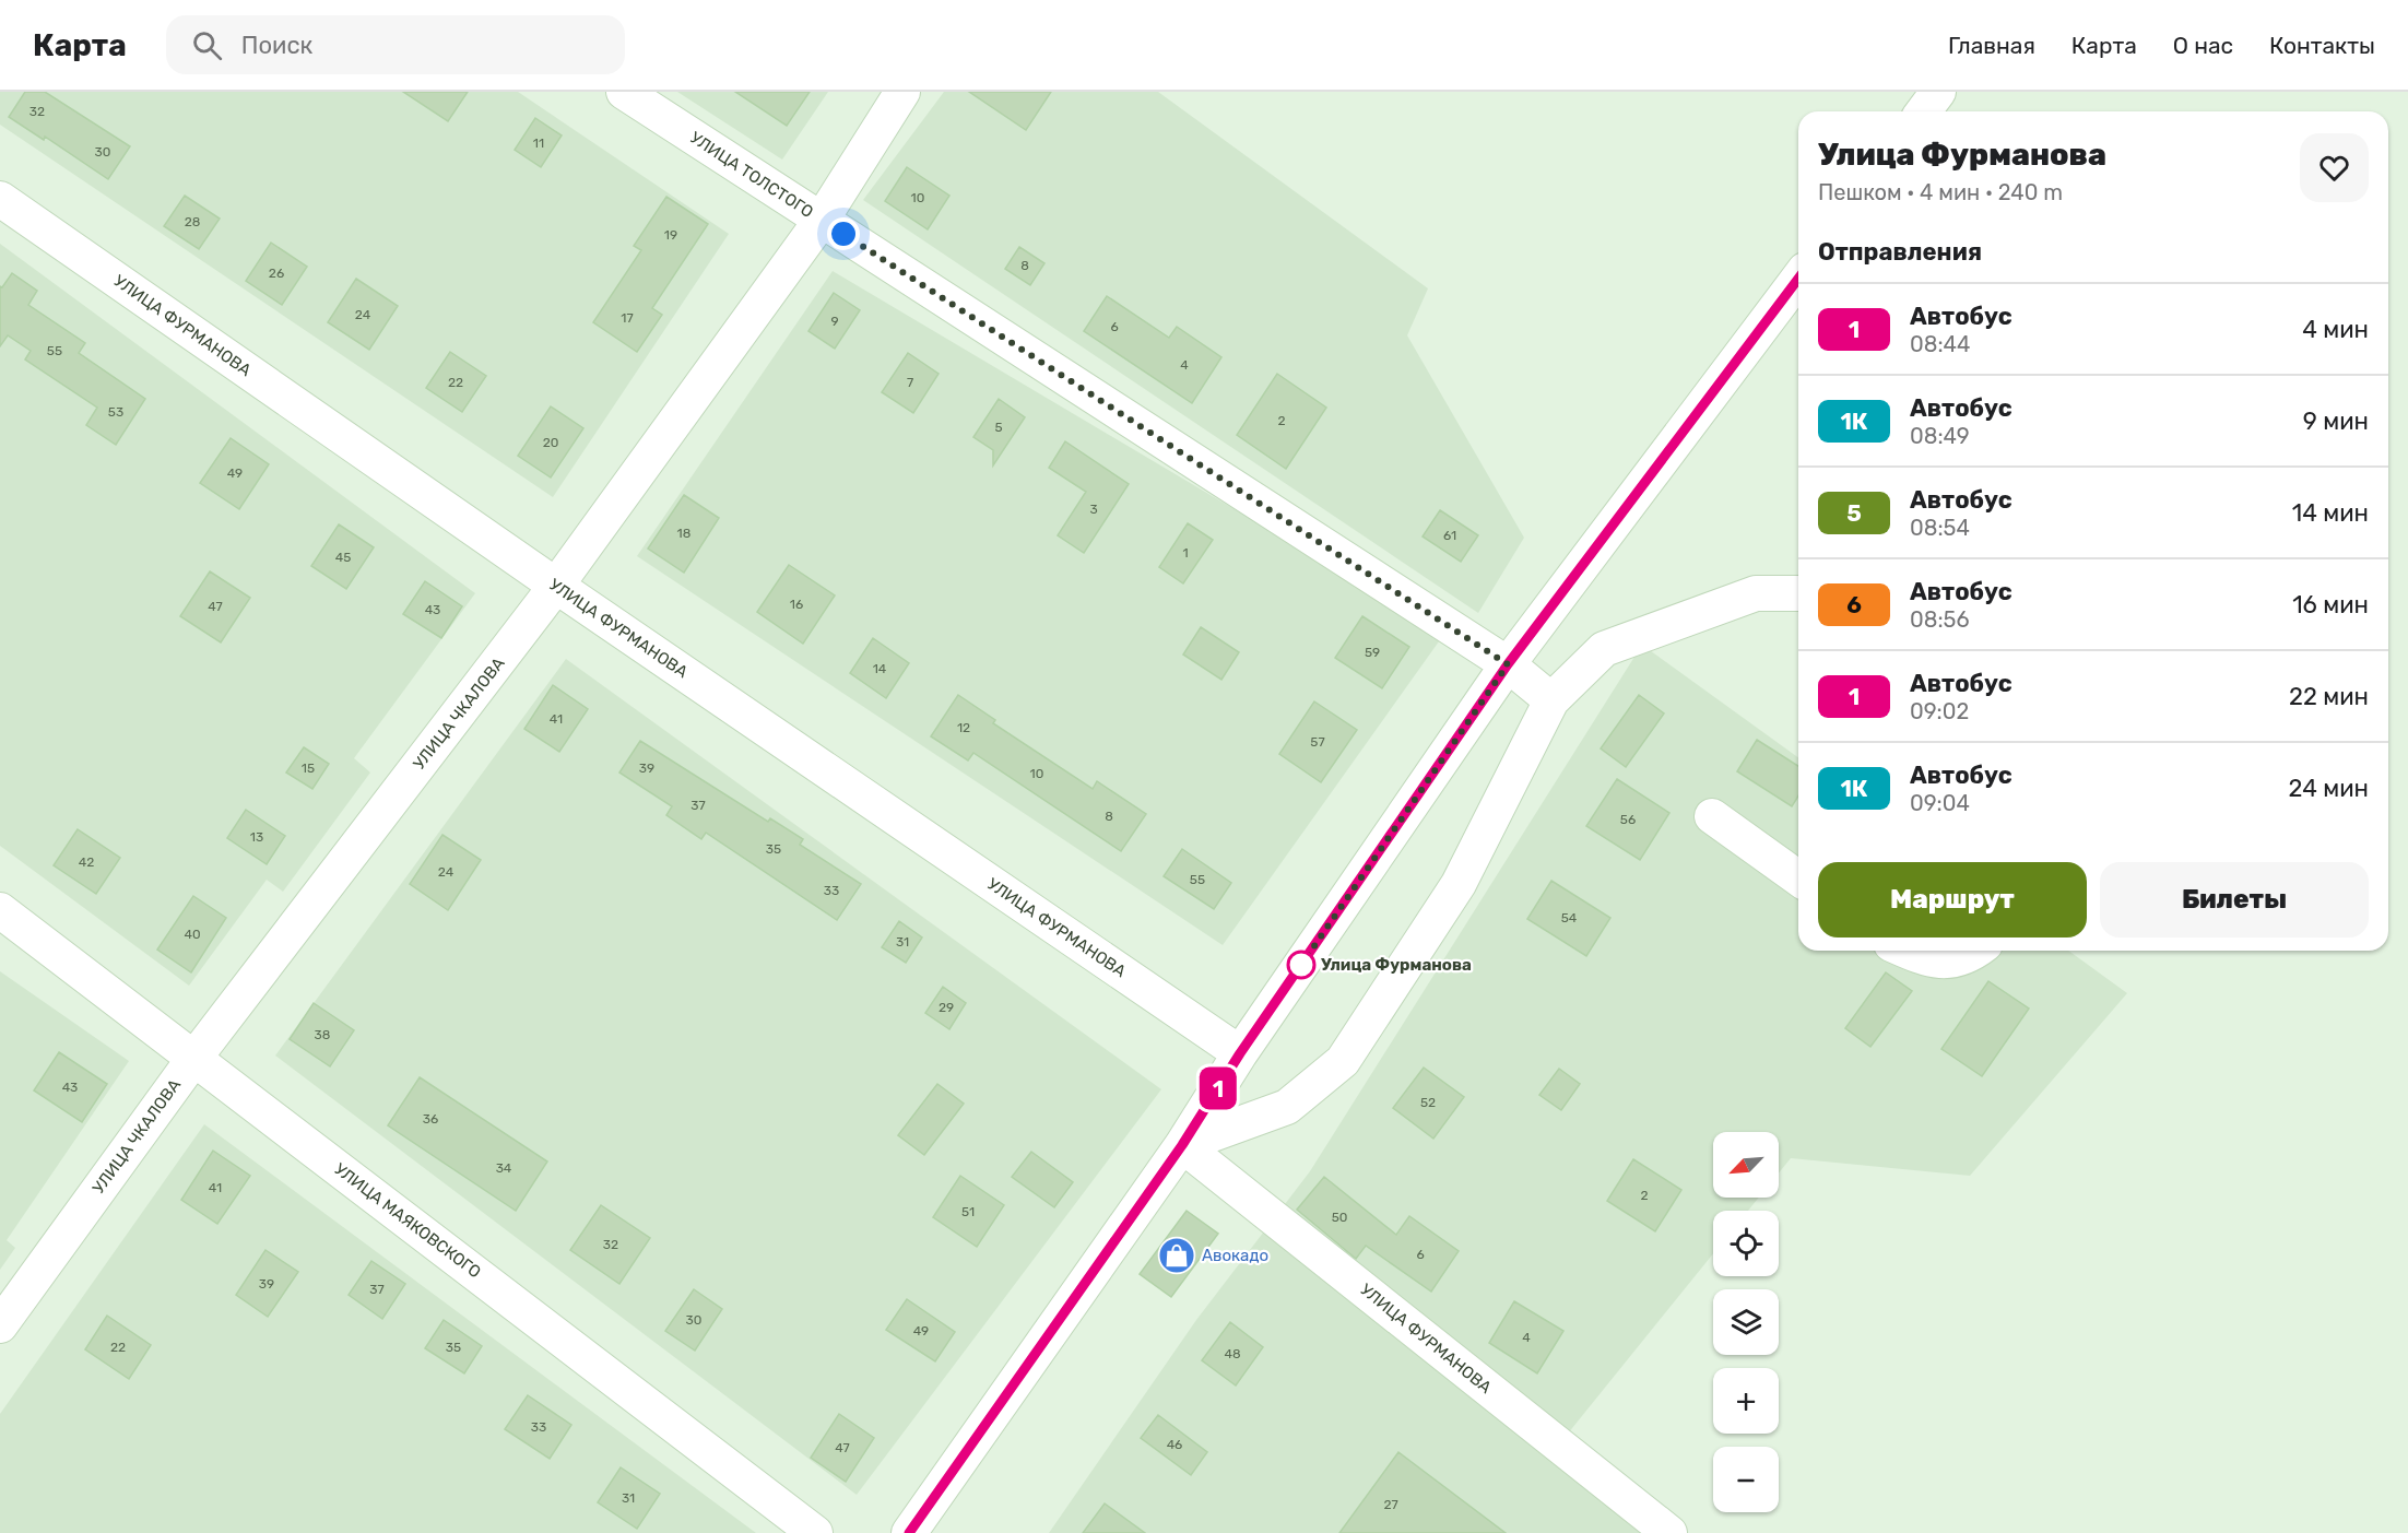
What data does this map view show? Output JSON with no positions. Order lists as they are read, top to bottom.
{
  "streets": {
    "street": [
      "УЛИЦА ТОЛСТОГО",
      "УЛИЦА ФУРМАНОВА",
      "УЛИЦА ЧКАЛОВА",
      "УЛИЦА МАЯКОВСКОГО"
    ]
  },
  "crossings": [
    ["УЛИЦА ТОЛСТОГО", "УЛИЦА ЧКАЛОВА"],
    ["УЛИЦА ФУРМАНОВА", "УЛИЦА ЧКАЛОВА"],
    ["УЛИЦА ЧКАЛОВА", "УЛИЦА МАЯКОВСКОГО"]
  ],
  "places": {
    "other": ["Улица Фурманова"],
    "shop": ["Авокадо"]
  },
  "lines": ["bus line 1"],
  "house_numbers": [
    "32",
    "11",
    "30",
    "10",
    "28",
    "19",
    "8",
    "26",
    "24",
    "17",
    "9",
    "6",
    "55",
    "4",
    "22",
    "7",
    "53",
    "2",
    "5",
    "20",
    "49",
    "3",
    "18",
    "61",
    "1",
    "45",
    "16",
    "47",
    "43",
    "59",
    "14",
    "41",
    "12",
    "57",
    "15",
    "39",
    "10",
    "37",
    "8",
    "56",
    "13",
    "35",
    "42",
    "24",
    "55",
    "33",
    "54",
    "40",
    "31",
    "29",
    "38",
    "43",
    "52",
    "36",
    "34",
    "41",
    "2",
    "51",
    "50",
    "32",
    "6",
    "39",
    "37",
    "30",
    "49",
    "4",
    "22",
    "35",
    "48",
    "33",
    "46",
    "47",
    "31",
    "27"
  ],
  "north": "bottom left",
  "page": {
    "header": "Карта",
    "search": "Поиск",
    "nav": [
      "Главная",
      "Карта",
      "О нас",
      "Контакты"
    ],
    "on_map": "1",
    "heading": [
      ["Улица Фурманова", "Пешком · 4 мин · 240 m"],
      "Отправления"
    ],
    "list": [
      {
        "mark": "1",
        "name": "Автобус",
        "note": "08:44",
        "value": "4 мин"
      },
      {
        "mark": "1К",
        "name": "Автобус",
        "note": "08:49",
        "value": "9 мин"
      },
      {
        "mark": "5",
        "name": "Автобус",
        "note": "08:54",
        "value": "14 мин"
      },
      {
        "mark": "6",
        "name": "Автобус",
        "note": "08:56",
        "value": "16 мин"
      },
      {
        "mark": "1",
        "name": "Автобус",
        "note": "09:02",
        "value": "22 мин"
      },
      {
        "mark": "1К",
        "name": "Автобус",
        "note": "09:04",
        "value": "24 мин"
      }
    ],
    "buttons": ["Маршрут", "Билеты"],
    "map_buttons": ["+", "−"]
  }
}
